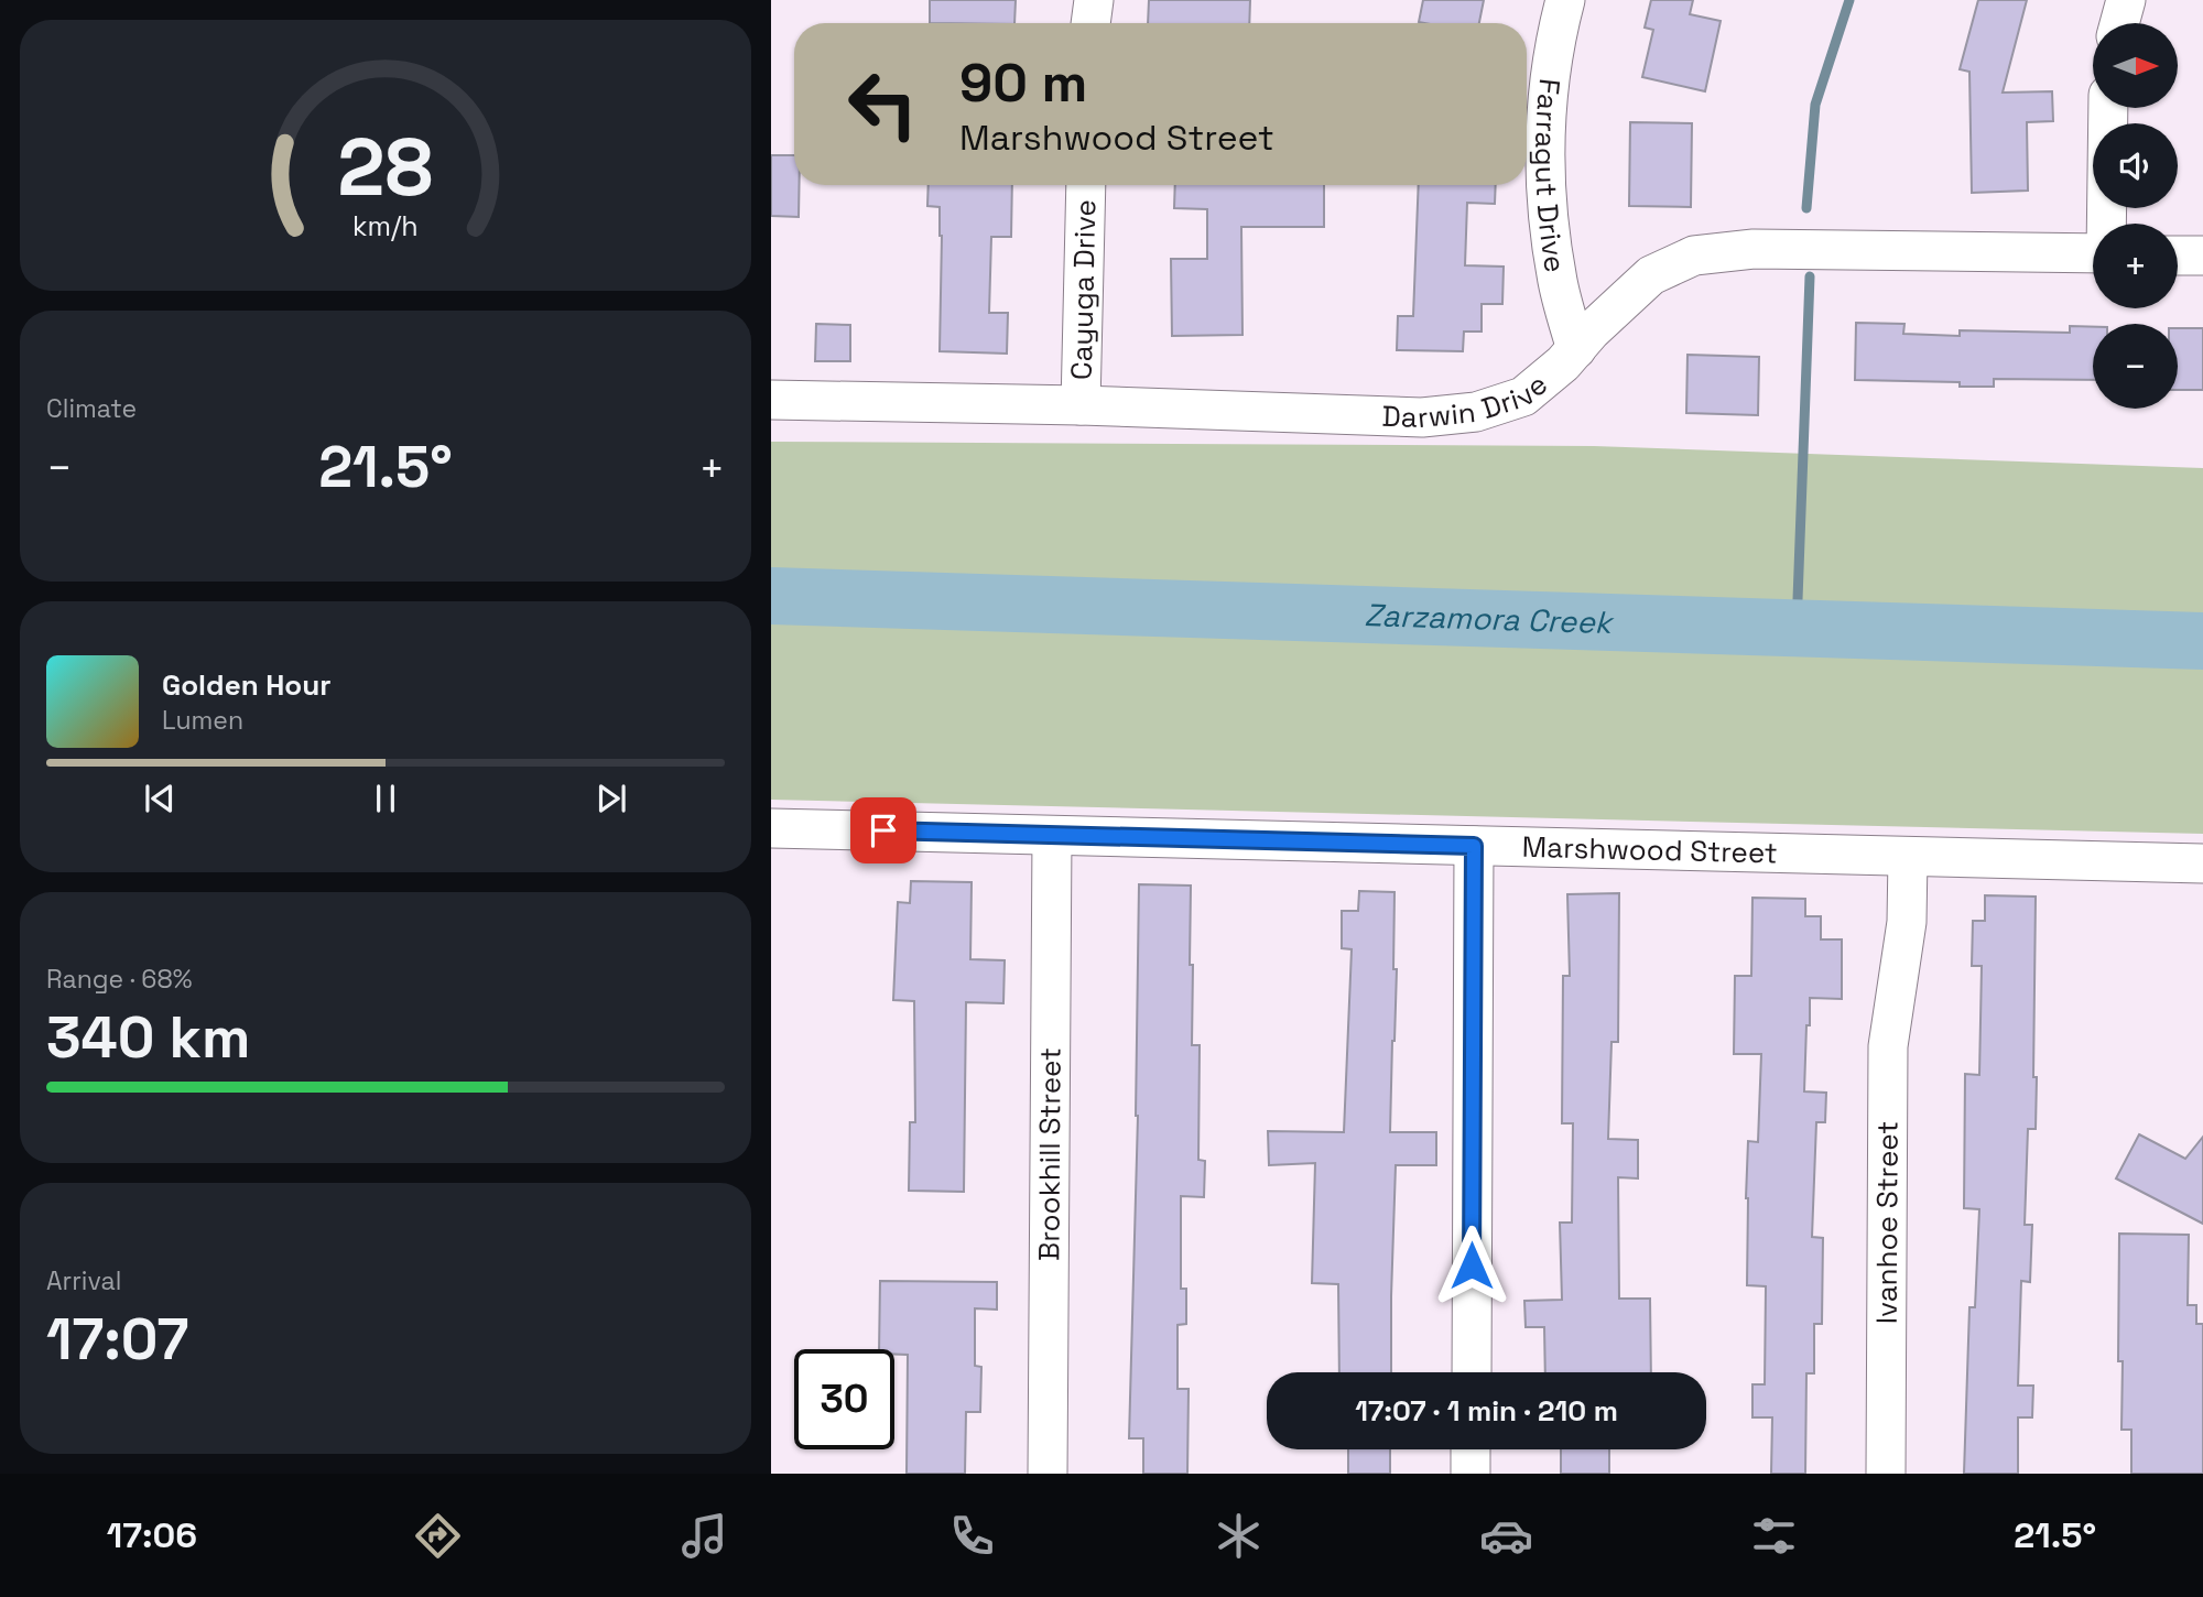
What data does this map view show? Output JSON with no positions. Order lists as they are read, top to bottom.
{
  "streets": {
    "street": [
      "Farragut Drive",
      "Cayuga Drive",
      "Darwin Drive",
      "Marshwood Street",
      "Brookhill Street",
      "Ivanhoe Street"
    ]
  },
  "crossings": [
    ["Farragut Drive", "Darwin Drive"],
    ["Cayuga Drive", "Darwin Drive"],
    ["Marshwood Street", "Brookhill Street"],
    ["Marshwood Street", "Ivanhoe Street"]
  ],
  "water": ["Zarzamora Creek"],
  "north": "right",
  "page": {
    "map_buttons": ["+", "−"],
    "turn": ["90 m", "Marshwood Street"],
    "tile": [
      "Climate",
      ["Range · 68%", "340 km"],
      ["Arrival", "17:07"]
    ],
    "heat": ["−", "21.5°", "+"],
    "song": ["Golden Hour", "Lumen"],
    "limit": "30",
    "trip": "17:07 · 1 min · 210 m",
    "tabs": ["17:06", "21.5°"],
    "gauge": ["28", "km/h"]
  }
}
